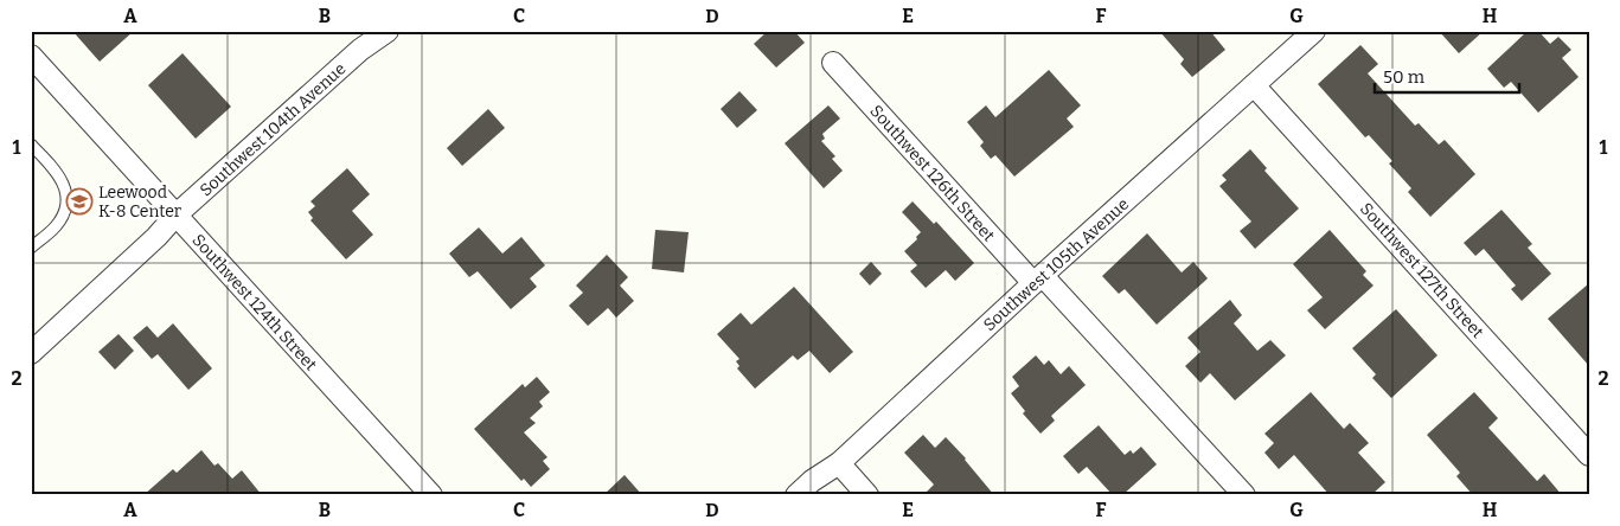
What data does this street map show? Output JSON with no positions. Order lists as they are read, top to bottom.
{
  "streets": {
    "street": [
      "Southwest 104th Avenue",
      "Southwest 126th Street",
      "Southwest 105th Avenue",
      "Southwest 127th Street",
      "Southwest 124th Street"
    ]
  },
  "crossings": [
    ["Southwest 104th Avenue", "Southwest 124th Street"],
    ["Southwest 126th Street", "Southwest 105th Avenue"],
    ["Southwest 105th Avenue", "Southwest 127th Street"]
  ],
  "places": {
    "school or university": ["Leewood K-8 Center"]
  },
  "scale_bar": "50 m",
  "grid": {
    "columns": [
      "A",
      "B",
      "C",
      "D",
      "E",
      "F",
      "G",
      "H"
    ],
    "rows": ["1", "2"]
  }
}
